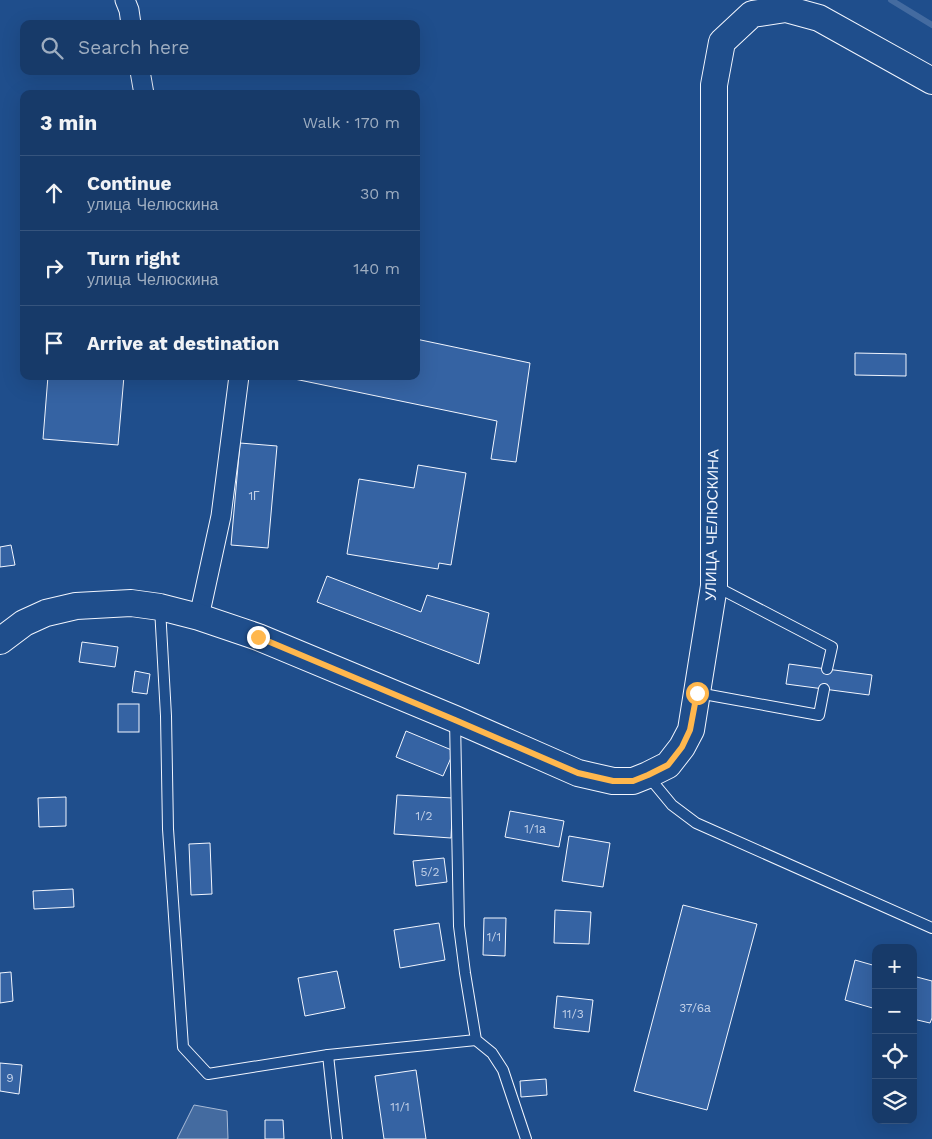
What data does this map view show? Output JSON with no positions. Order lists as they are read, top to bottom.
{
  "streets": {
    "street": ["УЛИЦА ЧЕЛЮСКИНА"]
  },
  "house_numbers": [
    "1Г",
    "1/2",
    "1/1а",
    "5/2",
    "1/1",
    "37/6а",
    "11/3",
    "9",
    "11/1"
  ],
  "page": {
    "search": "Search here",
    "heading": ["3 min", "Walk · 170 m"],
    "list": [
      ["Continue", "улица Челюскина", "30 m"],
      ["Turn right", "улица Челюскина", "140 m"],
      "Arrive at destination"
    ],
    "map_buttons": ["+", "−"]
  }
}
